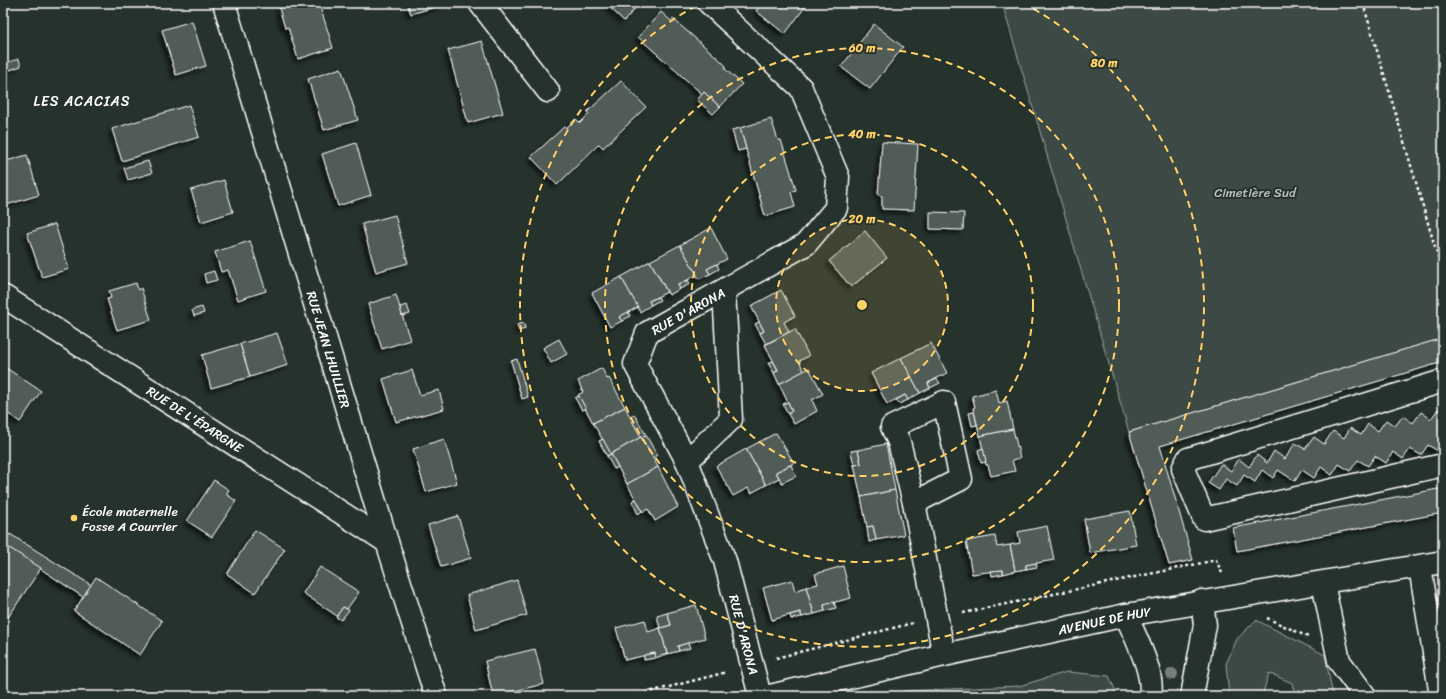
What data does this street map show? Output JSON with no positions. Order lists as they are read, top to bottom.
{
  "streets": {
    "street": [
      "RUE D'ARONA",
      "RUE JEAN LHUILLIER",
      "RUE DE L'ÉPARGNE",
      "AVENUE DE HUY"
    ]
  },
  "crossings": [
    ["RUE JEAN LHUILLIER", "RUE DE L'ÉPARGNE"]
  ],
  "districts": ["LES ACACIAS"],
  "parks": ["Cimetière Sud"],
  "places": ["École maternelle Fosse A Courrier"],
  "rings": [
    "60 m",
    "80 m",
    "40 m",
    "20 m"
  ]
}
